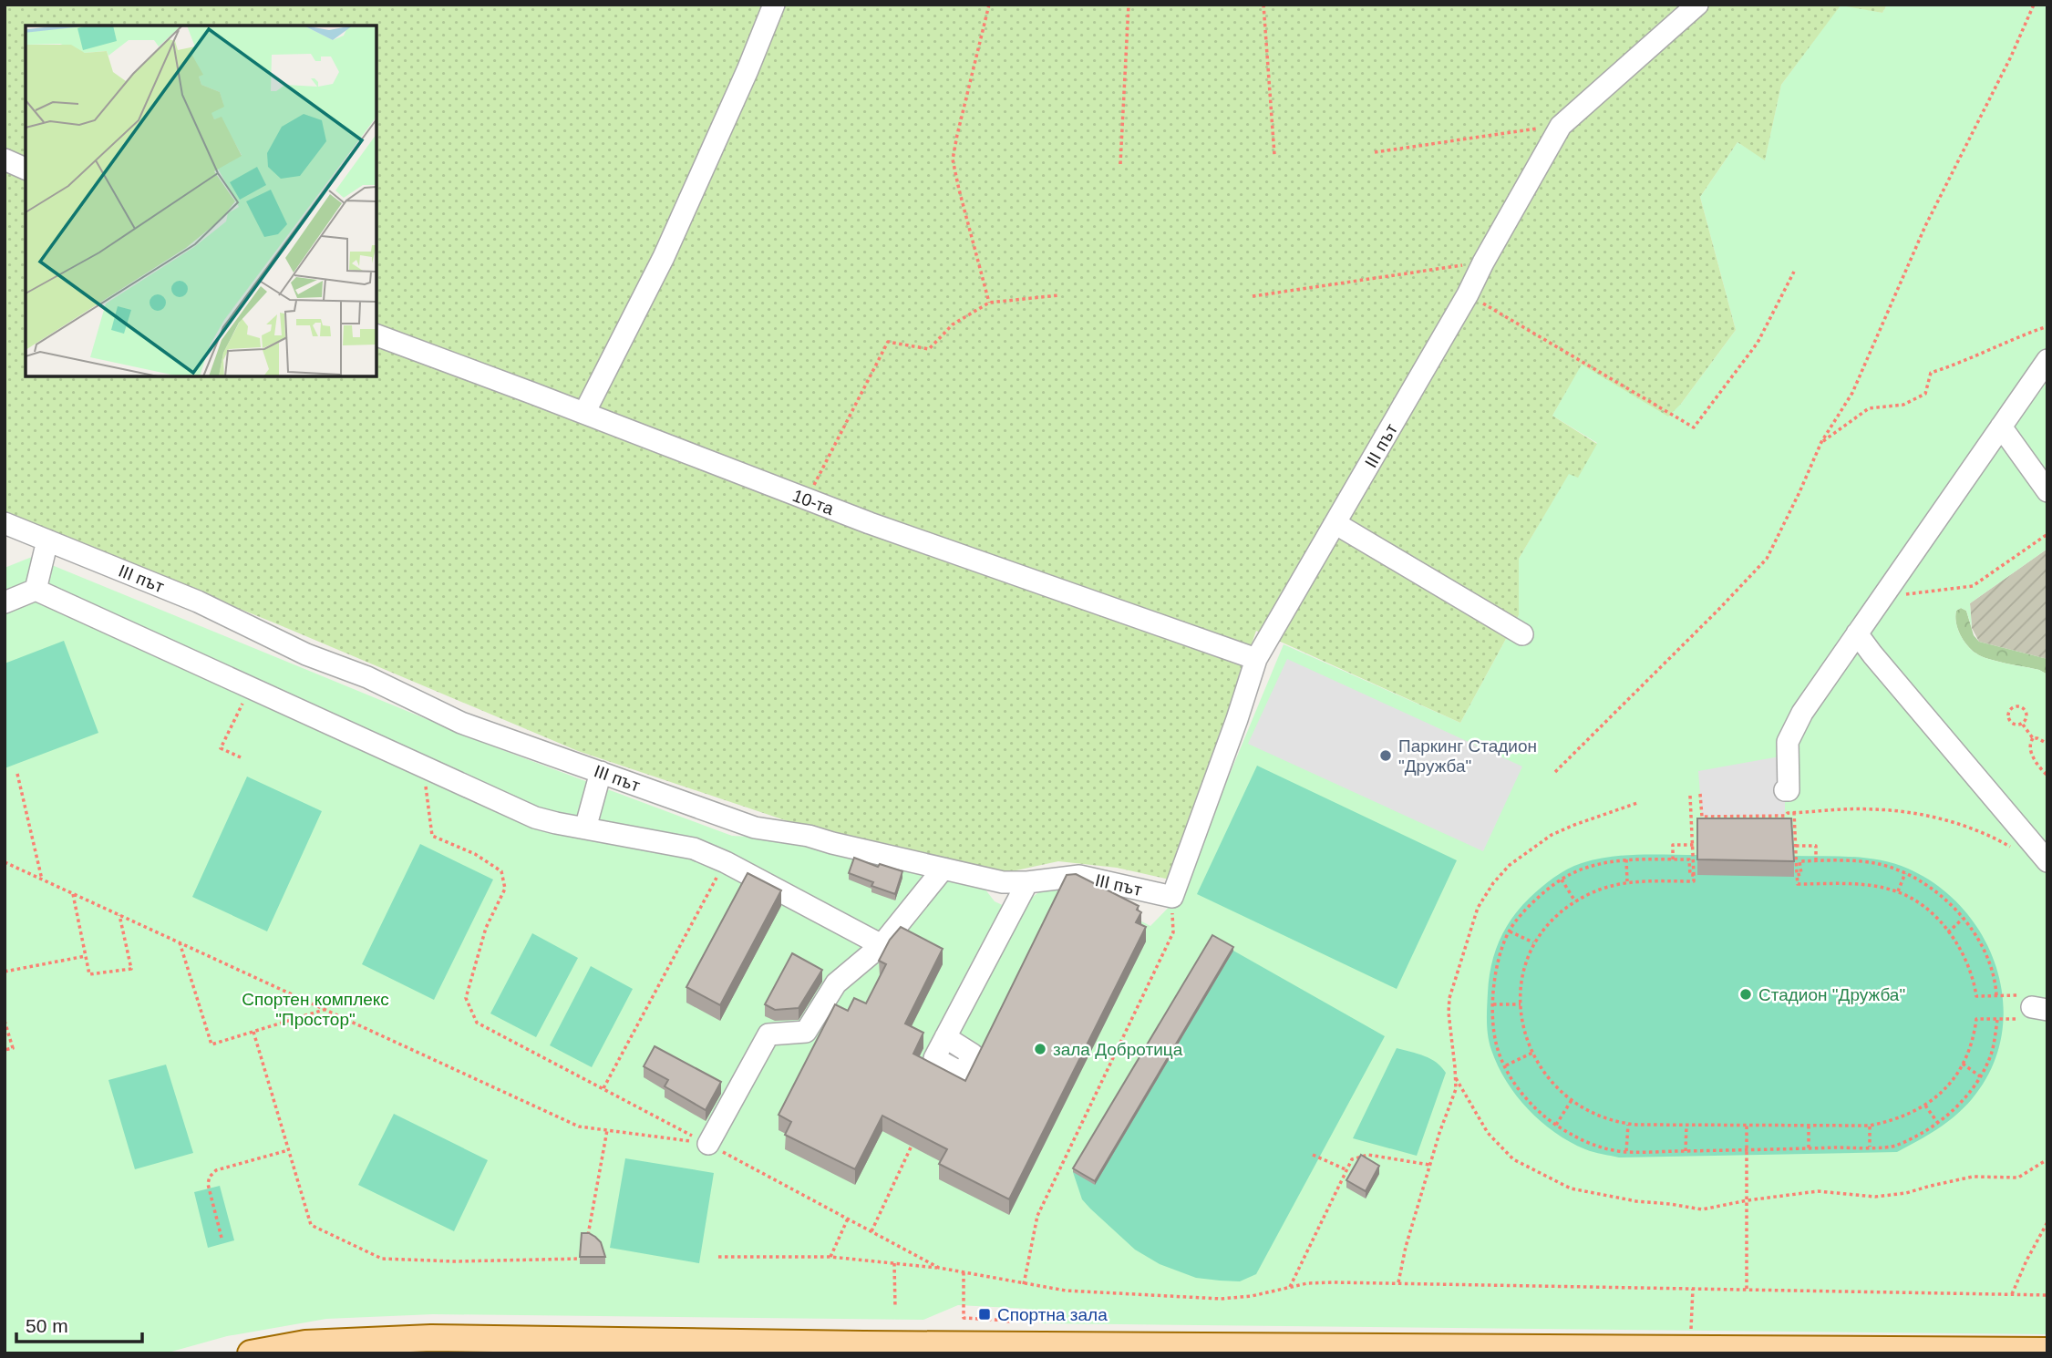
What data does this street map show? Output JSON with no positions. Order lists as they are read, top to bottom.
{
  "streets": {
    "street": ["ІІІ път", "10-та"]
  },
  "crossings": [
    ["ІІІ път", "10-та"]
  ],
  "parks": ["Спортен комплекс \"Простор\""],
  "places": {
    "other": ["Паркинг Стадион \"Дружба\"", "Стадион \"Дружба\"", "зала Добротица"],
    "transit": ["Спортна зала"]
  },
  "scale_bar": "50 m"
}
